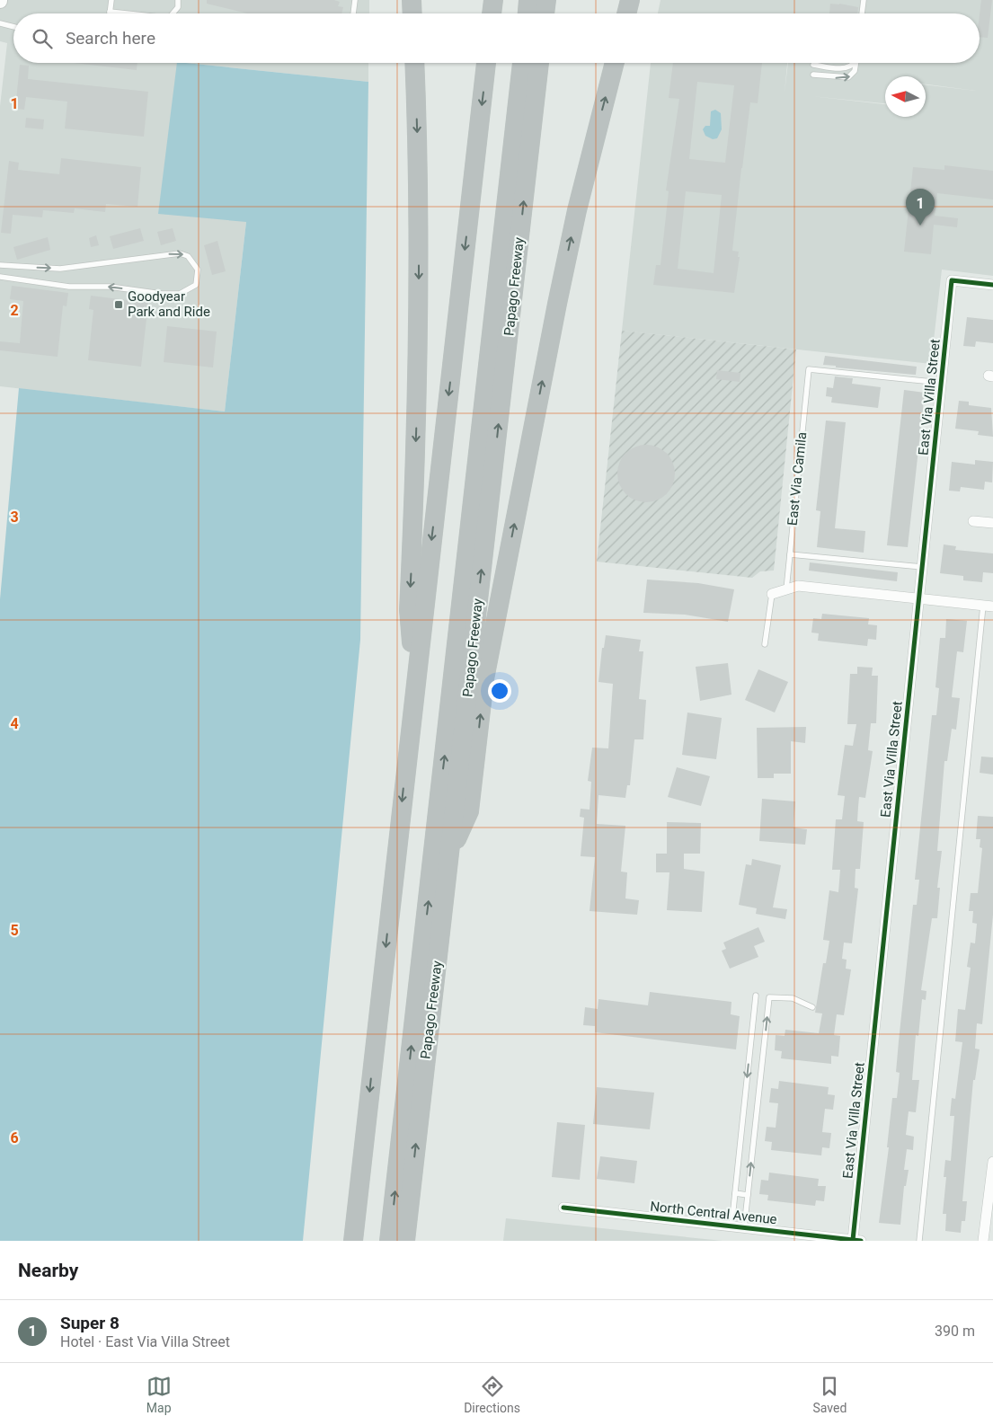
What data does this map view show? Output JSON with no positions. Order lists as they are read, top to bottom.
{
  "streets": {
    "highway": ["Papago Freeway"],
    "street": ["East Via Villa Street", "North Central Avenue"],
    "lane": ["East Via Camila"]
  },
  "crossings": [
    ["East Via Villa Street", "East Via Camila"],
    ["East Via Villa Street", "North Central Avenue"]
  ],
  "places": {
    "transit": ["Goodyear Park and Ride"]
  },
  "north": "left",
  "page": {
    "search": "Search here",
    "pins": "1",
    "heading": "Nearby",
    "list": [
      {
        "mark": "1",
        "name": "Super 8",
        "note": "Hotel · East Via Villa Street",
        "value": "390 m"
      }
    ],
    "nav": ["Map", "Directions", "Saved"]
  },
  "grid": {
    "rows": [
      "1",
      "2",
      "3",
      "4",
      "5",
      "6"
    ]
  }
}
